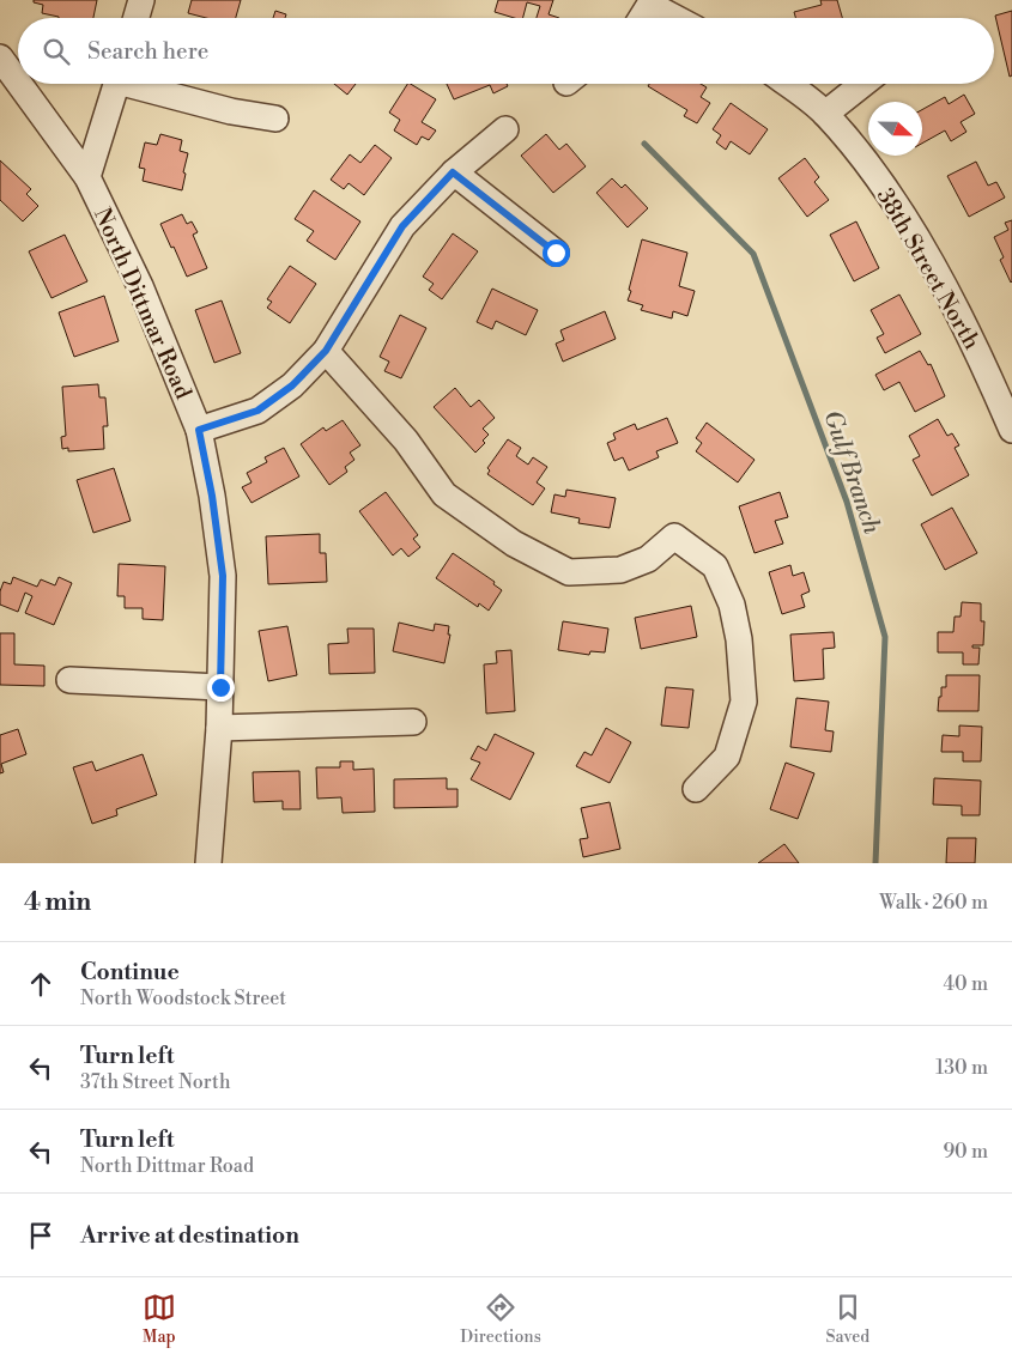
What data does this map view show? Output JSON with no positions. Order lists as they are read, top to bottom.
{
  "streets": {
    "street": ["38th Street North", "North Dittmar Road"]
  },
  "water": ["Gulf Branch"],
  "north": "right",
  "page": {
    "search": "Search here",
    "heading": ["4 min", "Walk · 260 m"],
    "list": [
      ["Continue", "North Woodstock Street", "40 m"],
      ["Turn left", "37th Street North", "130 m"],
      ["Turn left", "North Dittmar Road", "90 m"],
      "Arrive at destination"
    ],
    "nav": ["Map", "Directions", "Saved"]
  }
}
